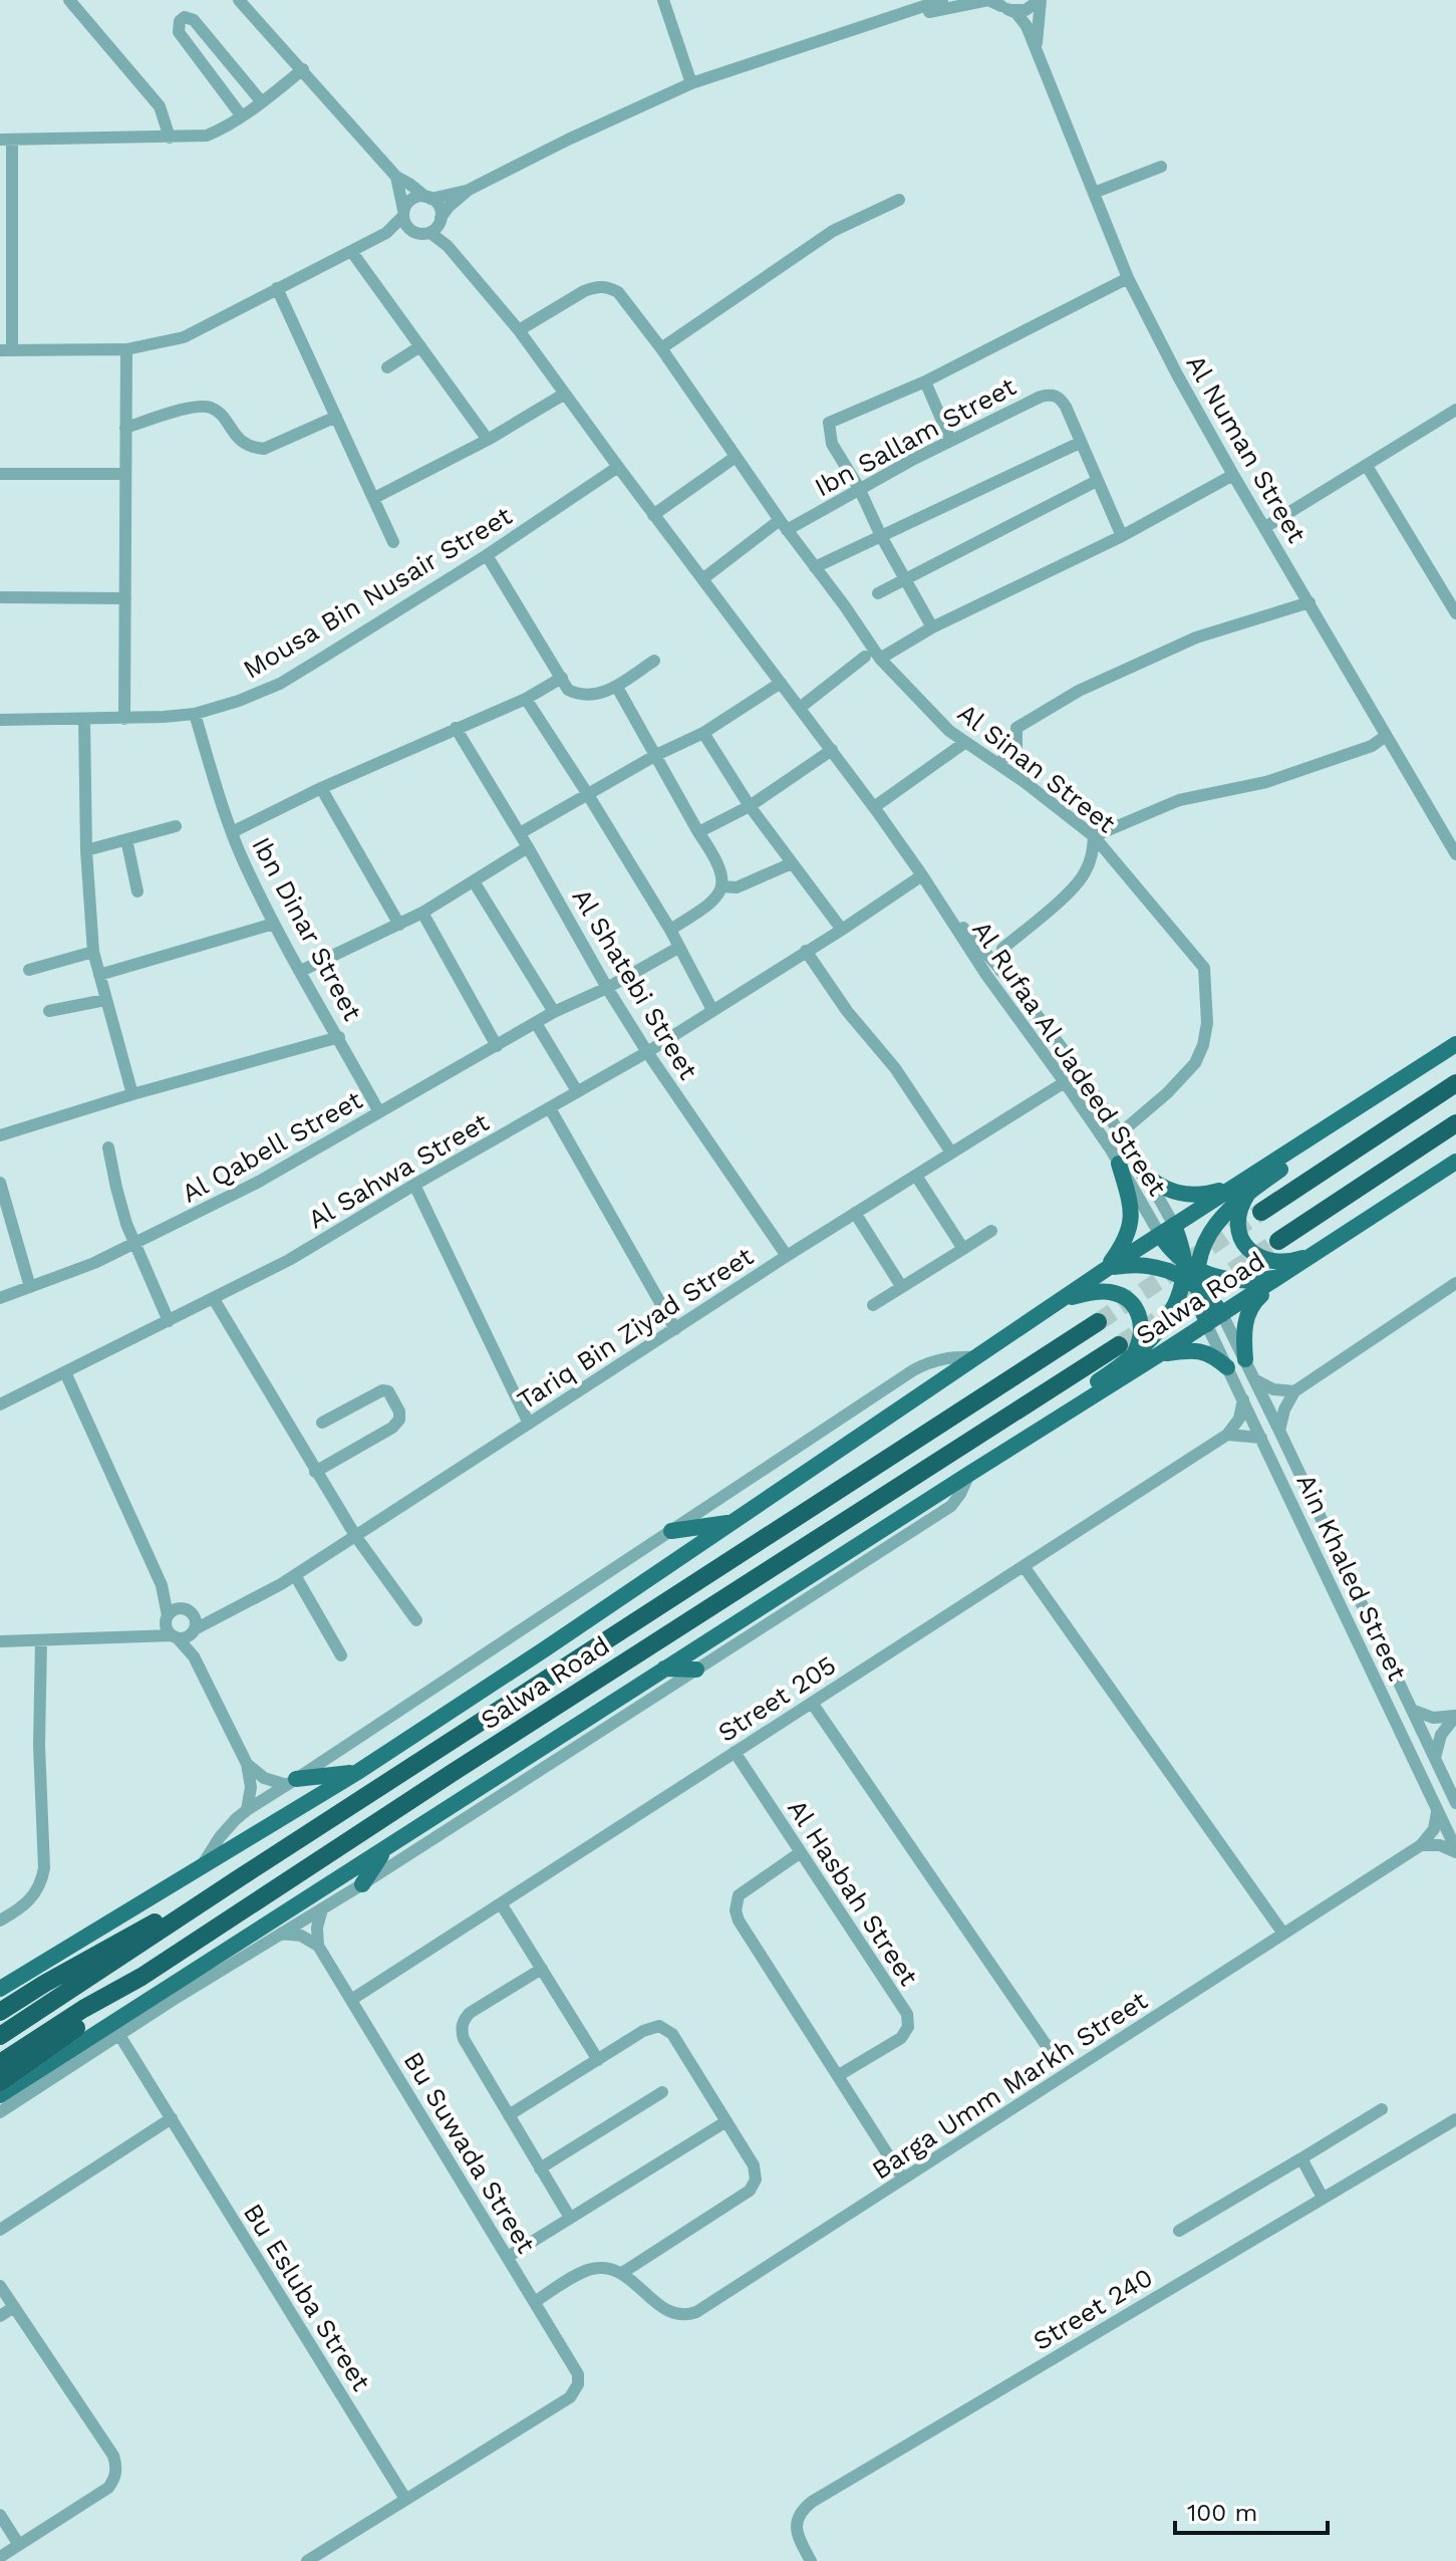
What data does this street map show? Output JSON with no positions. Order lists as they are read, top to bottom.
{
  "streets": {
    "highway": ["Salwa Road"],
    "street": [
      "Ibn Sallam Street",
      "Al Numan Street",
      "Mousa Bin Nusair Street",
      "Al Sinan Street",
      "Ibn Dinar Street",
      "Al Shatebi Street",
      "Al Rufaa Al Jadeed Street",
      "Al Qabell Street",
      "Al Sahwa Street",
      "Tariq Bin Ziyad Street",
      "Ain Khaled Street",
      "Street 205",
      "Al Hasbah Street",
      "Barga Umm Markh Street",
      "Bu Suwada Street",
      "Bu Esluba Street",
      "Street 240"
    ]
  },
  "crossings": [
    ["Ibn Sallam Street", "Al Sinan Street"],
    ["Ibn Sallam Street", "Al Rufaa Al Jadeed Street"],
    ["Mousa Bin Nusair Street", "Ibn Dinar Street"],
    ["Mousa Bin Nusair Street", "Al Rufaa Al Jadeed Street"],
    ["Al Sinan Street", "Al Rufaa Al Jadeed Street"],
    ["Ibn Dinar Street", "Al Qabell Street"],
    ["Al Shatebi Street", "Al Qabell Street"],
    ["Al Shatebi Street", "Al Sahwa Street"],
    ["Al Shatebi Street", "Tariq Bin Ziyad Street"],
    ["Al Rufaa Al Jadeed Street", "Al Sahwa Street"],
    ["Al Rufaa Al Jadeed Street", "Salwa Road"],
    ["Al Rufaa Al Jadeed Street", "Tariq Bin Ziyad Street"],
    ["Salwa Road", "Ain Khaled Street"],
    ["Salwa Road", "Bu Esluba Street"],
    ["Street 205", "Al Hasbah Street"],
    ["Street 205", "Bu Suwada Street"],
    ["Bu Suwada Street", "Bu Esluba Street"]
  ],
  "scale_bar": "100 m"
}
